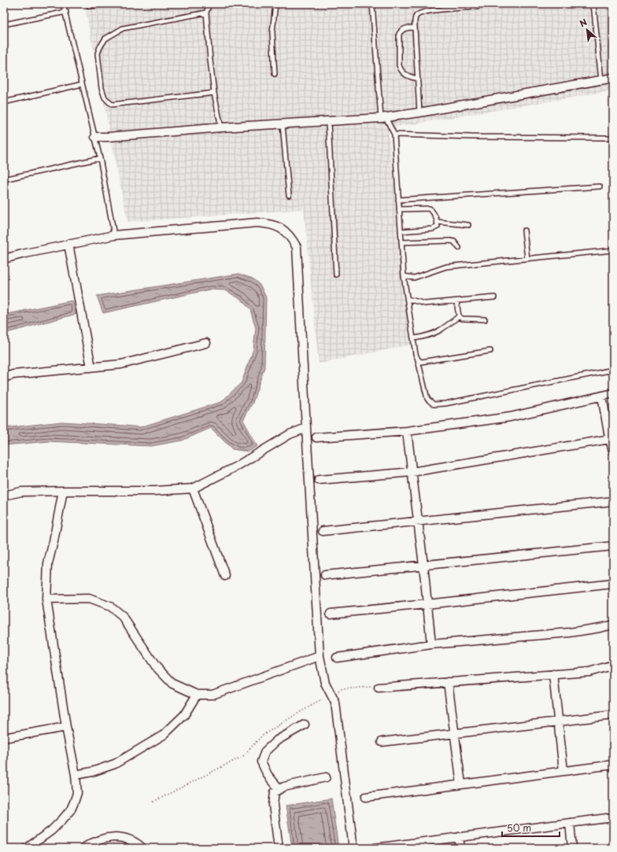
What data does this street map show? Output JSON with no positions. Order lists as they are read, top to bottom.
{
  "scale_bar": "50 m",
  "north": "top left"
}
